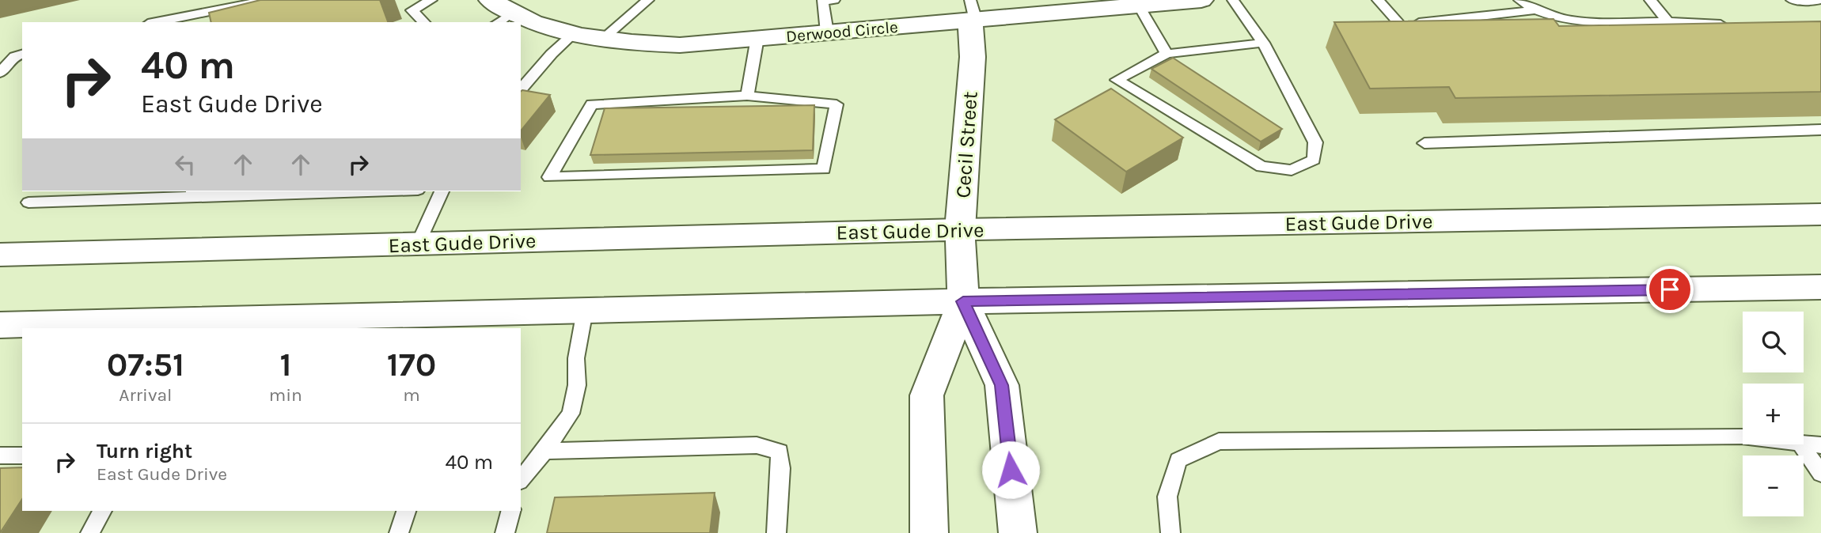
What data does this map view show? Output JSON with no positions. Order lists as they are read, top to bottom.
{
  "streets": {
    "main road": ["Derwood Circle", "Cecil Street", "East Gude Drive"]
  },
  "crossings": [
    ["Derwood Circle", "Cecil Street"],
    ["Cecil Street", "East Gude Drive"]
  ],
  "page": {
    "turn": ["40 m", "East Gude Drive"],
    "map_buttons": ["+", "−"],
    "eta": [
      "07:51",
      "Arrival",
      "1",
      "min",
      "170",
      "m"
    ],
    "list": [
      {
        "name": "Turn right",
        "note": "East Gude Drive",
        "value": "40 m"
      }
    ]
  }
}
